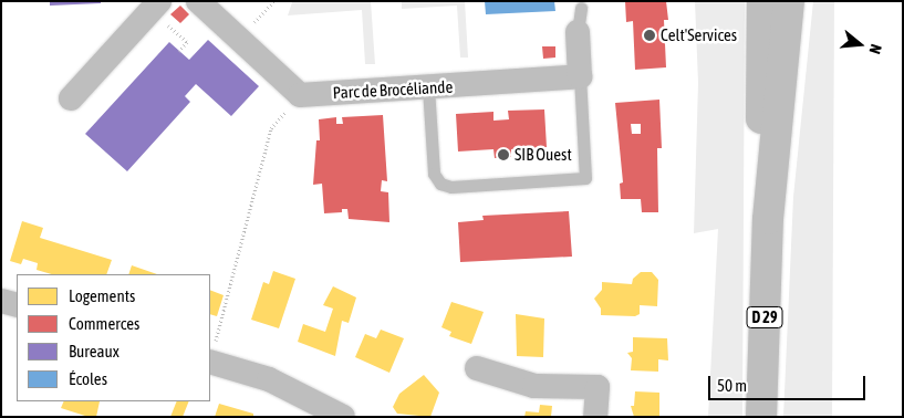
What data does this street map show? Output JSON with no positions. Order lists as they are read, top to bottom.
{
  "streets": {
    "main road": ["D 29"],
    "street": ["Parc de Brocéliande"]
  },
  "places": ["Celt'Services", "SIB Ouest"],
  "legend": [
    "Logements",
    "Commerces",
    "Bureaux",
    "Écoles"
  ],
  "scale_bar": "50 m",
  "north": "right"
}
